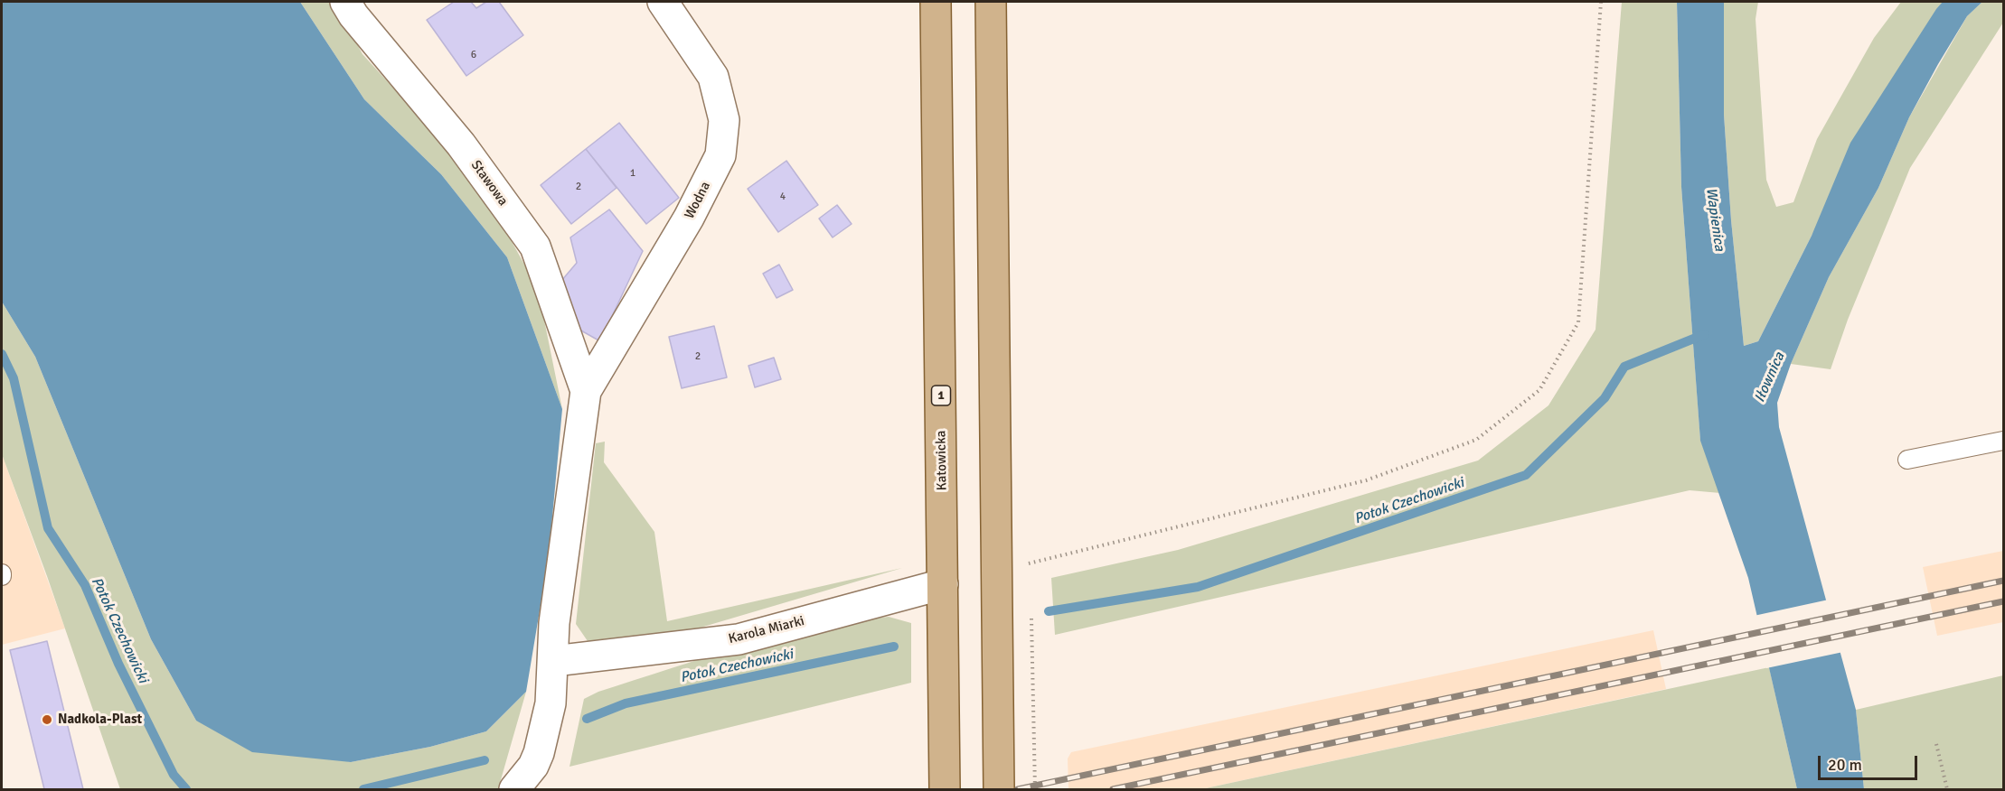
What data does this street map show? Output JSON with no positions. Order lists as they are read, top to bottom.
{
  "streets": {
    "main road": ["1", "Katowicka"],
    "street": ["Stawowa", "Wodna", "Karola Miarki"]
  },
  "crossings": [
    ["Stawowa", "Wodna"],
    ["Katowicka", "Karola Miarki"]
  ],
  "water": ["Wapienica", "Iłownica", "Potok Czechowicki"],
  "places": ["Nadkola-Plast"],
  "house_numbers": [
    "6",
    "1",
    "2",
    "4",
    "2"
  ],
  "scale_bar": "20 m"
}
